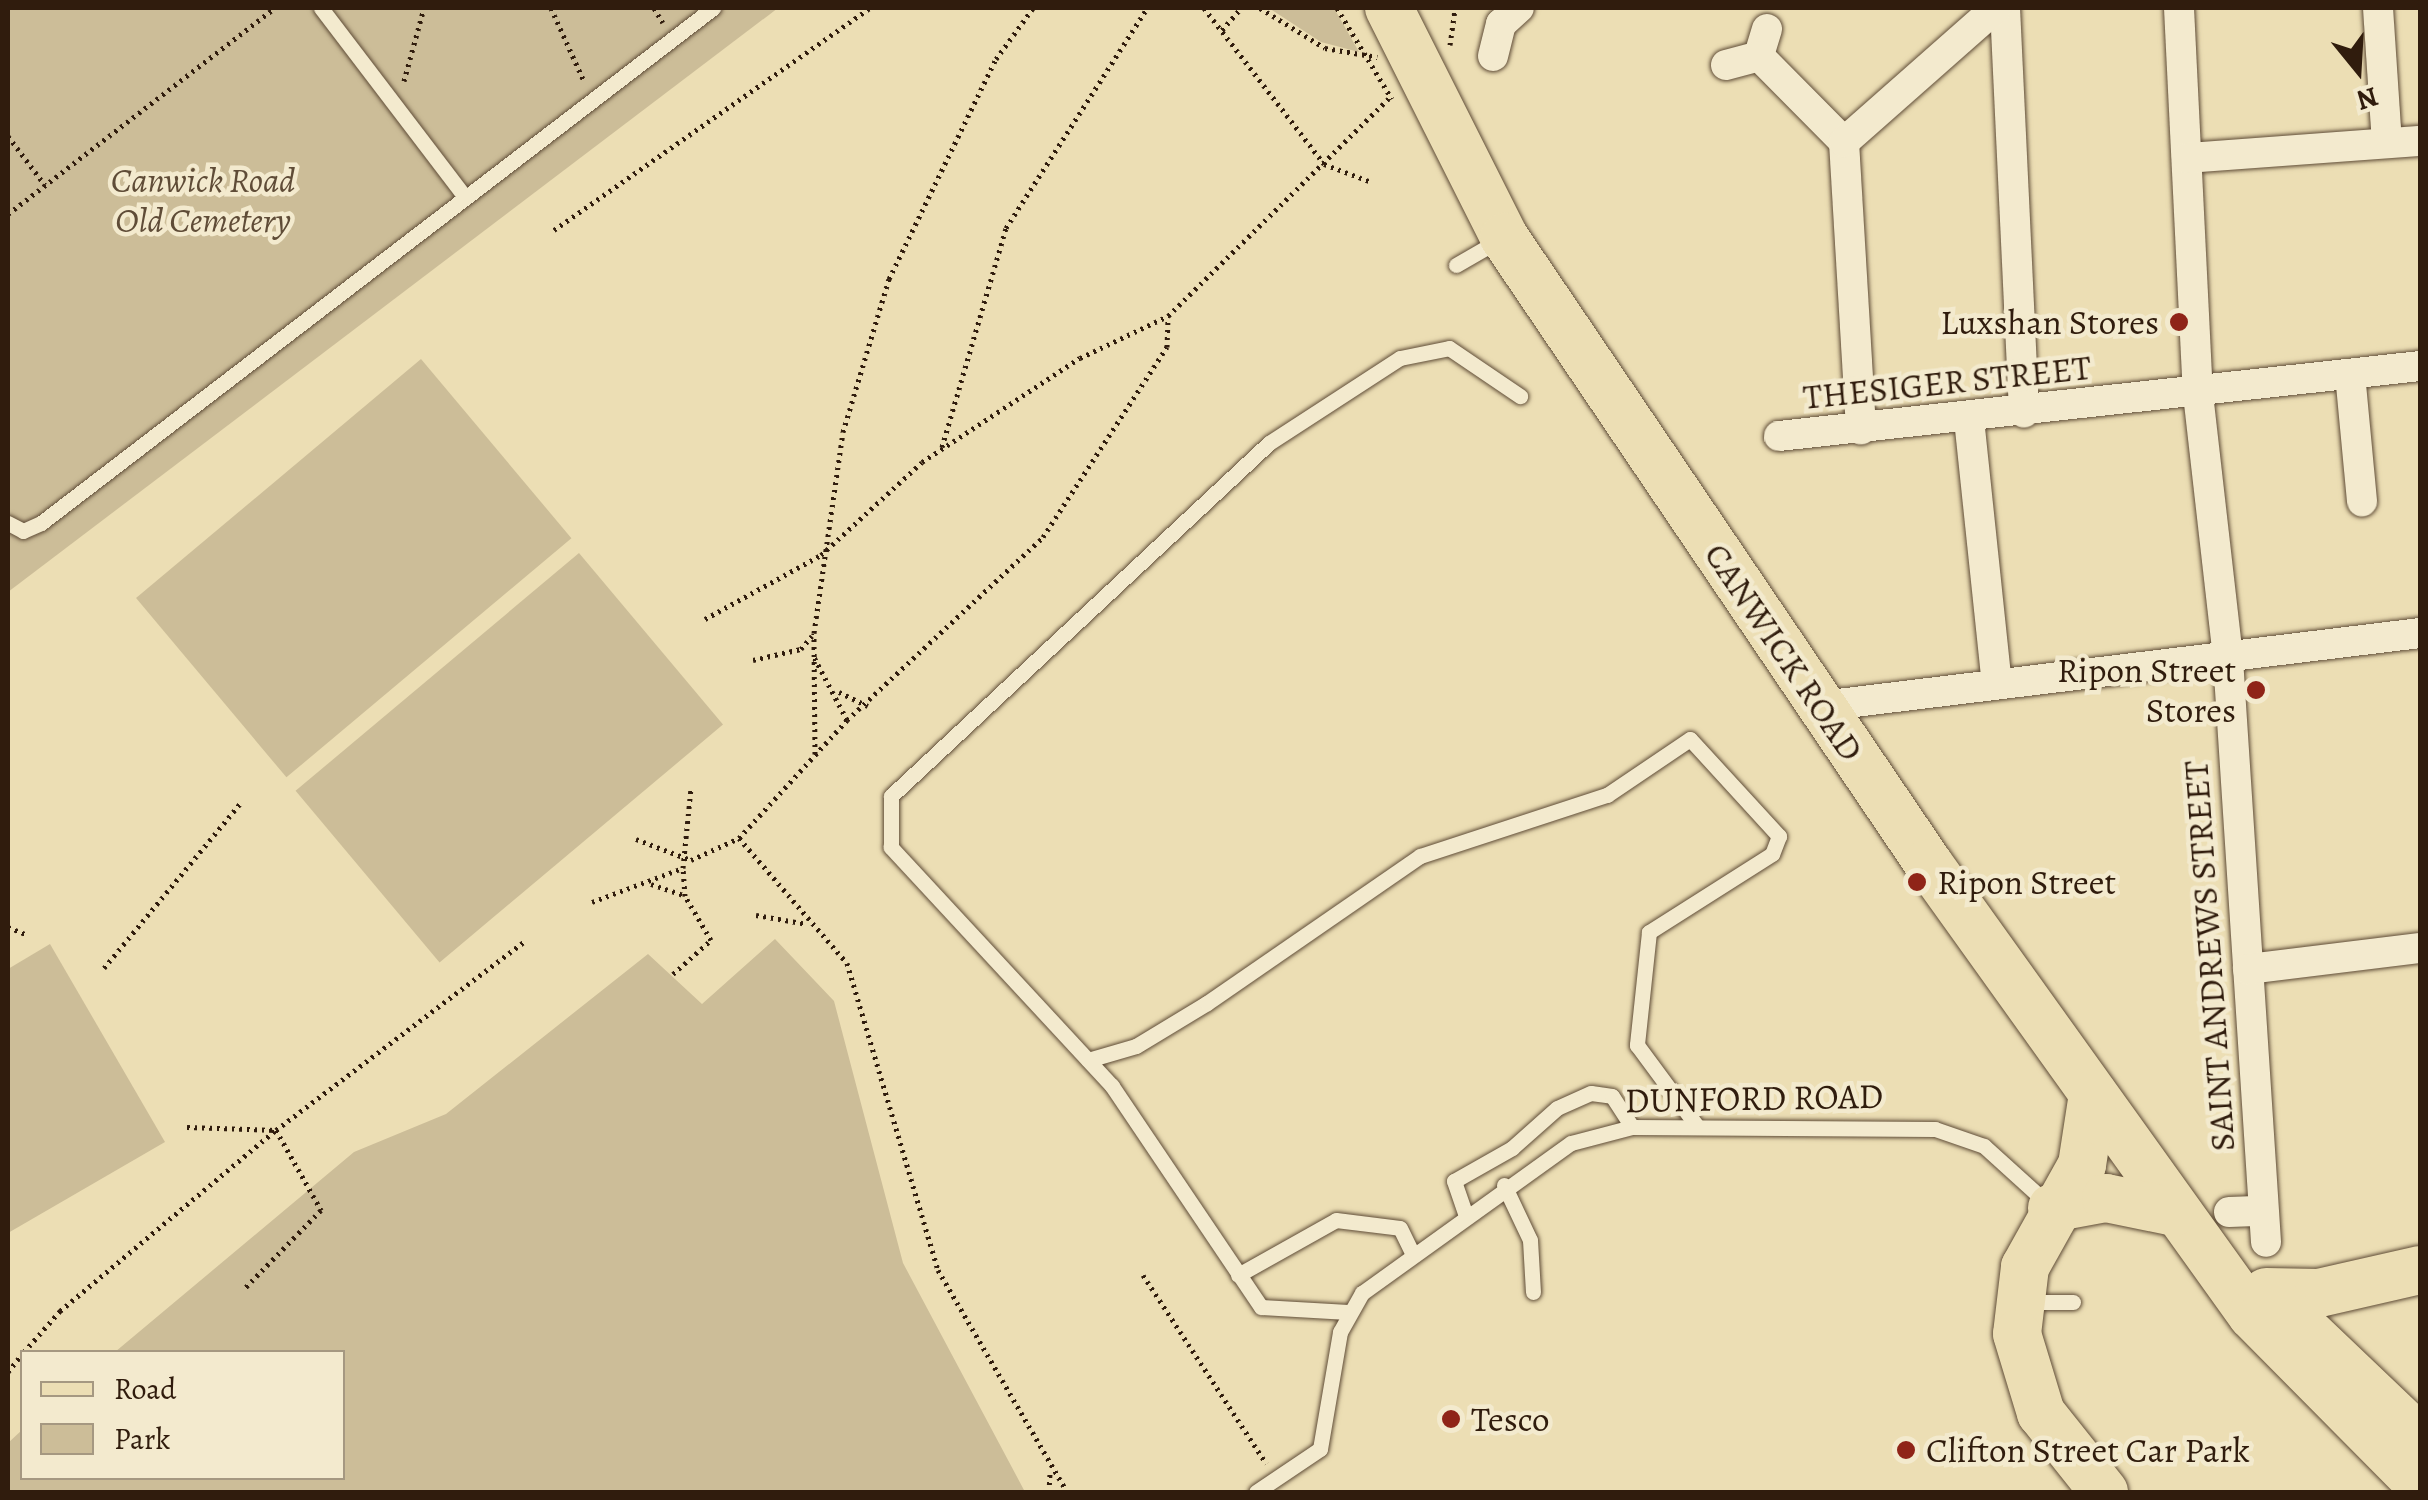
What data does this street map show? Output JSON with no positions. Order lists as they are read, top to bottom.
{
  "streets": {
    "main road": ["CANWICK ROAD"],
    "street": ["THESIGER STREET", "SAINT ANDREWS STREET"],
    "lane": ["DUNFORD ROAD"]
  },
  "crossings": [
    ["THESIGER STREET", "SAINT ANDREWS STREET"]
  ],
  "parks": ["Canwick Road Old Cemetery"],
  "places": [
    "Luxshan Stores",
    "Ripon Street Stores",
    "Ripon Street",
    "Tesco",
    "Clifton Street Car Park"
  ],
  "legend": ["Road", "Park"],
  "north": "bottom"
}
